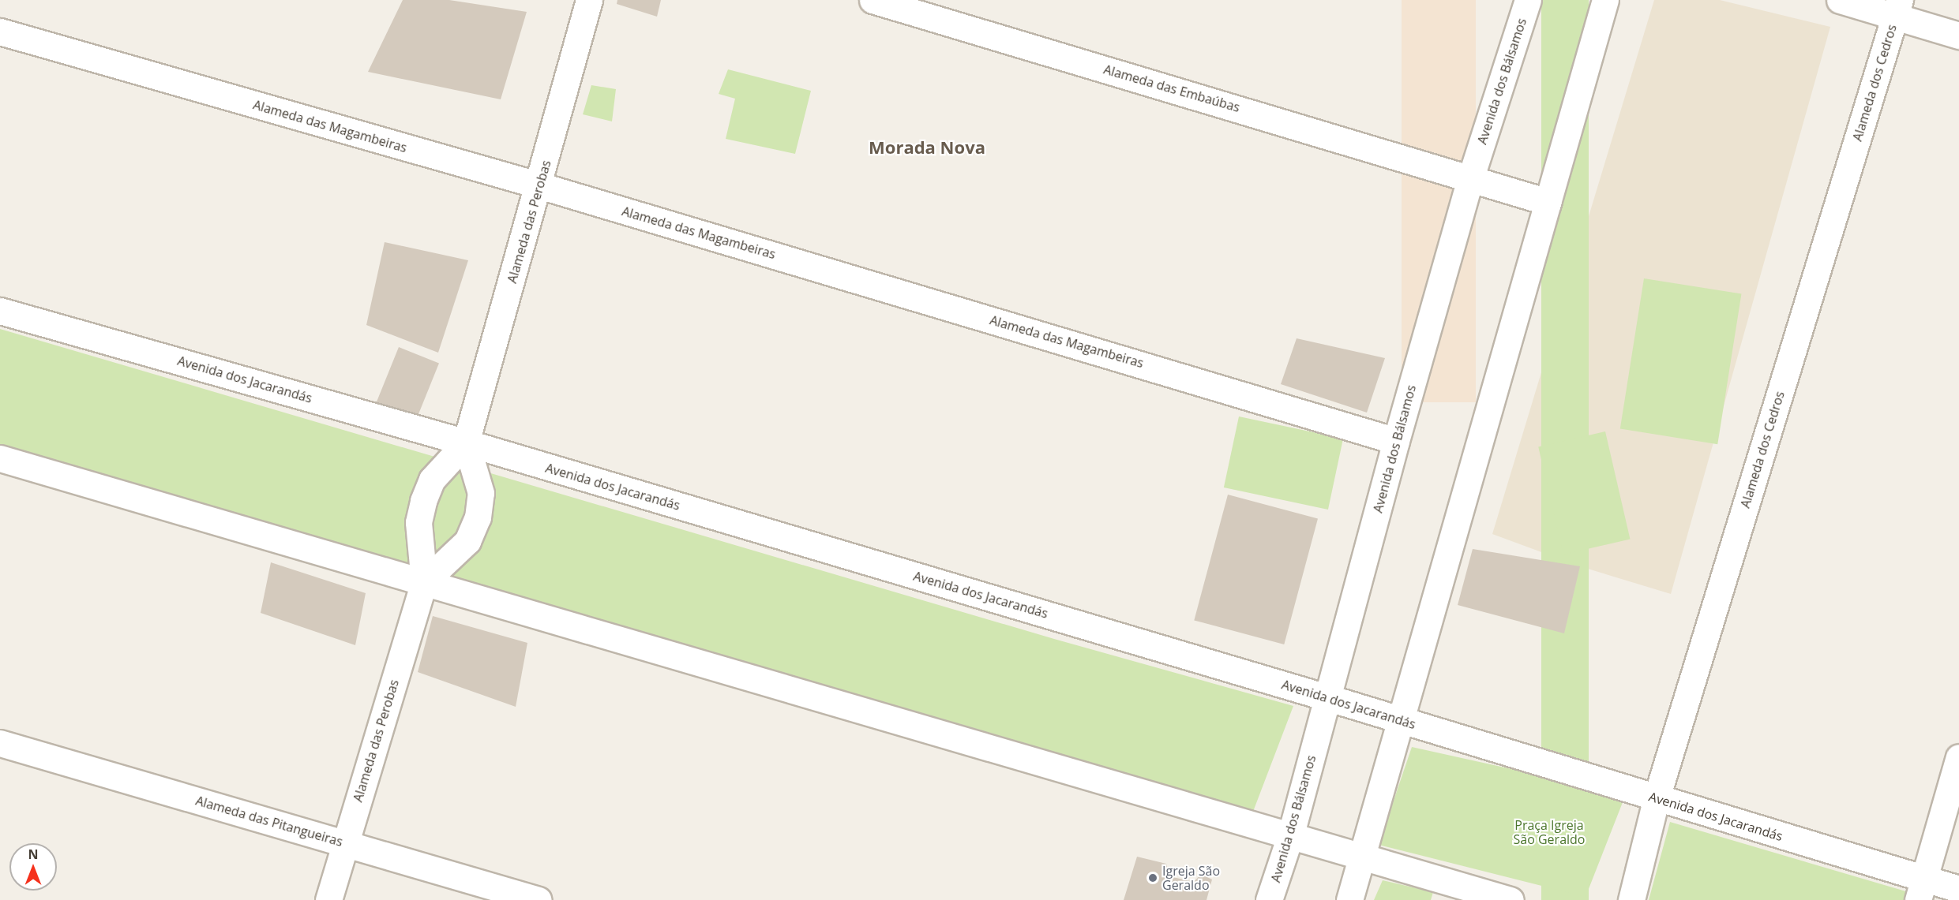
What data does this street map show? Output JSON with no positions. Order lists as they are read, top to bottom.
{
  "streets": {
    "street": [
      "Avenida dos Bálsamos",
      "Alameda dos Cedros",
      "Alameda das Embaúbas",
      "Alameda das Magambeiras",
      "Alameda das Perobas",
      "Avenida dos Jacarandás",
      "Alameda das Pitangueiras"
    ]
  },
  "crossings": [
    ["Avenida dos Bálsamos", "Alameda das Embaúbas"],
    ["Avenida dos Bálsamos", "Alameda das Magambeiras"],
    ["Avenida dos Bálsamos", "Avenida dos Jacarandás"],
    ["Alameda dos Cedros", "Avenida dos Jacarandás"],
    ["Alameda das Magambeiras", "Alameda das Perobas"],
    ["Alameda das Perobas", "Avenida dos Jacarandás"],
    ["Alameda das Perobas", "Alameda das Pitangueiras"]
  ],
  "districts": ["Morada Nova"],
  "parks": ["Praça Igreja São Geraldo"],
  "places": ["Igreja São Geraldo"],
  "north": "top"
}
